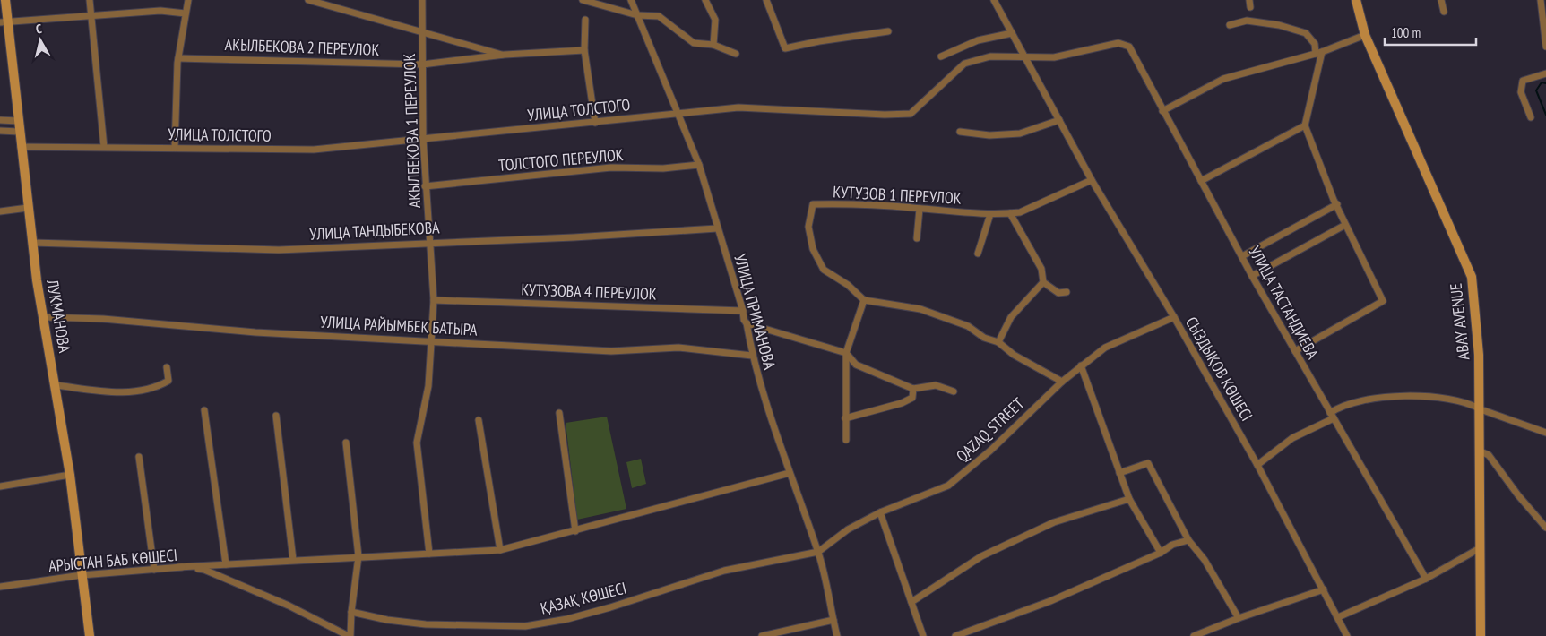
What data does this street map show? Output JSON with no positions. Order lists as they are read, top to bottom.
{
  "streets": {
    "street": [
      "АКЫЛБЕКОВА 2 ПЕРЕУЛОК",
      "УЛИЦА ТОЛСТОГО",
      "АКЫЛБЕКОВА 1 ПЕРЕУЛОК",
      "ТОЛСТОГО ПЕРЕУЛОК",
      "КУТУЗОВ 1 ПЕРЕУЛОК",
      "УЛИЦА ТАНДЫБЕКОВА",
      "КУТУЗОВА 4 ПЕРЕУЛОК",
      "УЛИЦА ТАСТАНДИЕВА",
      "УЛИЦА ПРИМАНОВА",
      "ЛУКМАНОВА",
      "ABAY AVENUE",
      "УЛИЦА РАЙЫМБЕК БАТЫРА",
      "СЫЗДЫҚОВ КӨШЕСІ",
      "QAZAQ STREET",
      "АРЫСТАН БАБ КӨШЕСІ",
      "ҚАЗАҚ КӨШЕСІ"
    ]
  },
  "crossings": [
    ["АКЫЛБЕКОВА 2 ПЕРЕУЛОК", "АКЫЛБЕКОВА 1 ПЕРЕУЛОК"],
    ["УЛИЦА ТОЛСТОГО", "АКЫЛБЕКОВА 1 ПЕРЕУЛОК"],
    ["УЛИЦА ТОЛСТОГО", "УЛИЦА ТАСТАНДИЕВА"],
    ["УЛИЦА ТОЛСТОГО", "УЛИЦА ПРИМАНОВА"],
    ["УЛИЦА ТОЛСТОГО", "ЛУКМАНОВА"],
    ["УЛИЦА ТОЛСТОГО", "СЫЗДЫҚОВ КӨШЕСІ"],
    ["АКЫЛБЕКОВА 1 ПЕРЕУЛОК", "ТОЛСТОГО ПЕРЕУЛОК"],
    ["АКЫЛБЕКОВА 1 ПЕРЕУЛОК", "УЛИЦА ТАНДЫБЕКОВА"],
    ["АКЫЛБЕКОВА 1 ПЕРЕУЛОК", "КУТУЗОВА 4 ПЕРЕУЛОК"],
    ["АКЫЛБЕКОВА 1 ПЕРЕУЛОК", "УЛИЦА РАЙЫМБЕК БАТЫРА"],
    ["ТОЛСТОГО ПЕРЕУЛОК", "УЛИЦА ПРИМАНОВА"],
    ["КУТУЗОВ 1 ПЕРЕУЛОК", "СЫЗДЫҚОВ КӨШЕСІ"],
    ["УЛИЦА ТАНДЫБЕКОВА", "УЛИЦА ПРИМАНОВА"],
    ["УЛИЦА ТАНДЫБЕКОВА", "ЛУКМАНОВА"],
    ["КУТУЗОВА 4 ПЕРЕУЛОК", "УЛИЦА ПРИМАНОВА"],
    ["УЛИЦА ПРИМАНОВА", "УЛИЦА РАЙЫМБЕК БАТЫРА"],
    ["УЛИЦА ПРИМАНОВА", "QAZAQ STREET"],
    ["УЛИЦА ПРИМАНОВА", "ҚАЗАҚ КӨШЕСІ"],
    ["ЛУКМАНОВА", "УЛИЦА РАЙЫМБЕК БАТЫРА"],
    ["ЛУКМАНОВА", "АРЫСТАН БАБ КӨШЕСІ"],
    ["СЫЗДЫҚОВ КӨШЕСІ", "QAZAQ STREET"],
    ["QAZAQ STREET", "ҚАЗАҚ КӨШЕСІ"]
  ],
  "scale_bar": "100 m",
  "north": "top"
}
